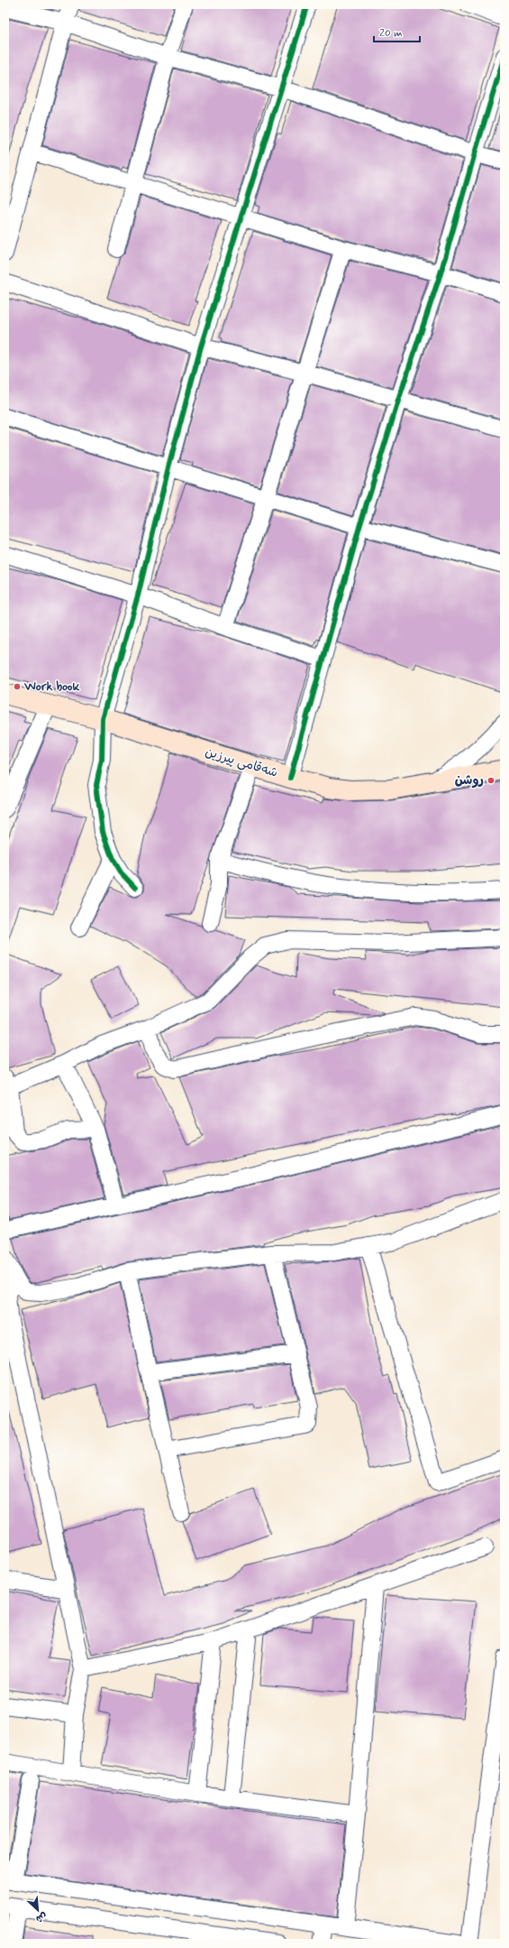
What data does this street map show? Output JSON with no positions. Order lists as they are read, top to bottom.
{
  "streets": {
    "street": ["شەقامی پیرزین"]
  },
  "places": ["Work book", "روشن"],
  "scale_bar": "20 m",
  "north": "bottom right"
}
